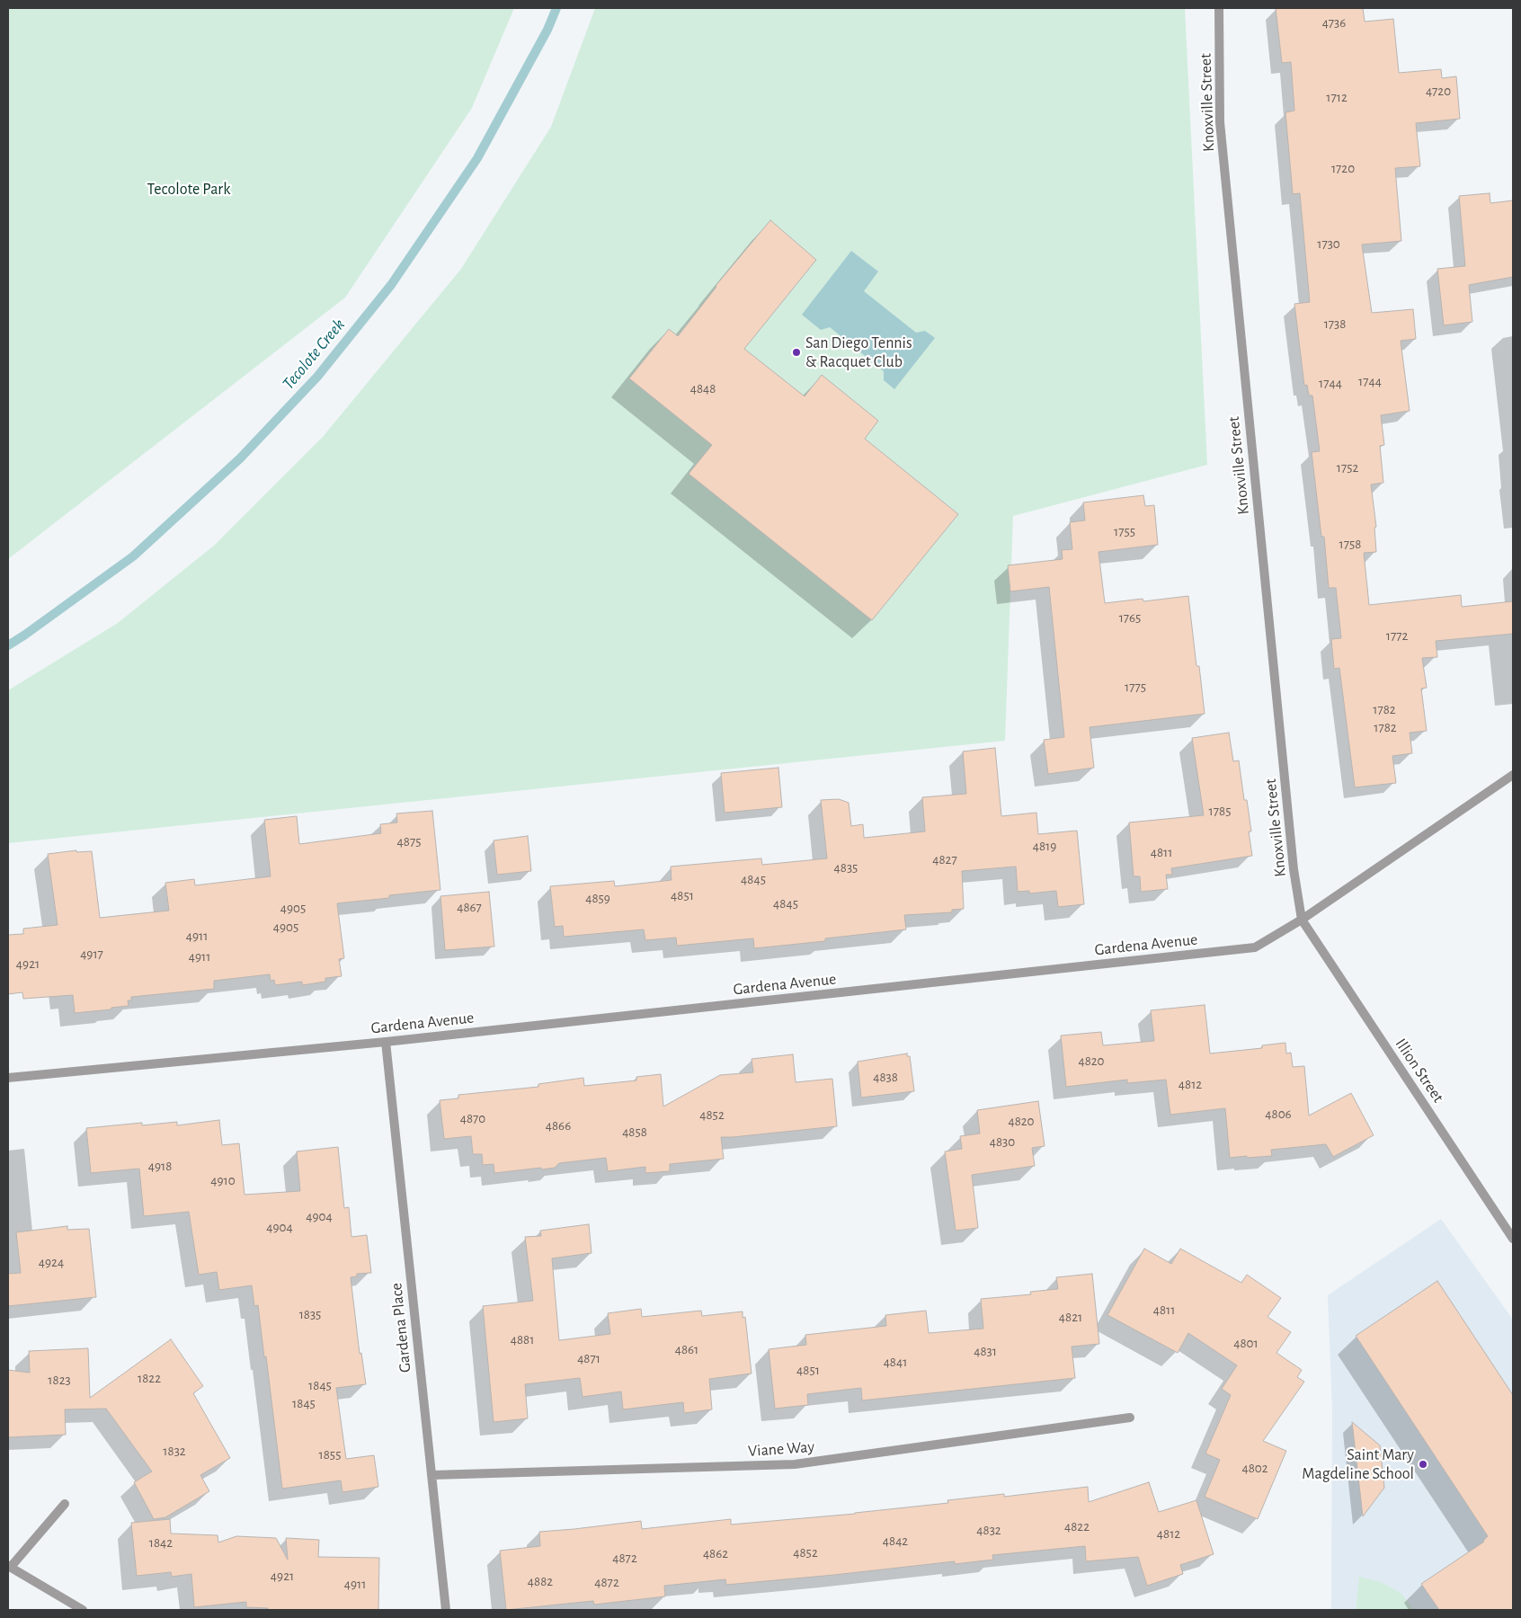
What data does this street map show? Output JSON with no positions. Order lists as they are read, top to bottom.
{
  "streets": {
    "street": [
      "Knoxville Street",
      "Gardena Avenue",
      "Illion Street",
      "Gardena Place",
      "Viane Way"
    ]
  },
  "crossings": [
    ["Knoxville Street", "Gardena Avenue"],
    ["Knoxville Street", "Illion Street"],
    ["Gardena Avenue", "Illion Street"],
    ["Gardena Avenue", "Gardena Place"],
    ["Gardena Place", "Viane Way"]
  ],
  "water": ["Tecolote Creek"],
  "parks": ["Tecolote Park"],
  "places": ["San Diego Tennis & Racquet Club", "Saint Mary Magdeline School"],
  "house_numbers": [
    "4736",
    "4720",
    "1712",
    "1720",
    "1730",
    "1738",
    "1744",
    "1744",
    "4848",
    "1752",
    "1755",
    "1758",
    "1765",
    "1772",
    "1775",
    "1782",
    "1782",
    "1785",
    "4875",
    "4819",
    "4811",
    "4827",
    "4835",
    "4845",
    "4851",
    "4859",
    "4845",
    "4867",
    "4905",
    "4905",
    "4911",
    "4917",
    "4911",
    "4921",
    "4820",
    "4838",
    "4812",
    "4806",
    "4852",
    "4870",
    "4820",
    "4866",
    "4858",
    "4830",
    "4918",
    "4910",
    "4904",
    "4904",
    "4924",
    "4811",
    "1835",
    "4821",
    "4881",
    "4801",
    "4861",
    "4831",
    "4871",
    "4841",
    "4851",
    "1822",
    "1823",
    "1845",
    "1845",
    "1832",
    "1855",
    "4802",
    "4822",
    "4832",
    "4812",
    "4842",
    "1842",
    "4852",
    "4862",
    "4872",
    "4921",
    "4882",
    "4872",
    "4911"
  ]
}
